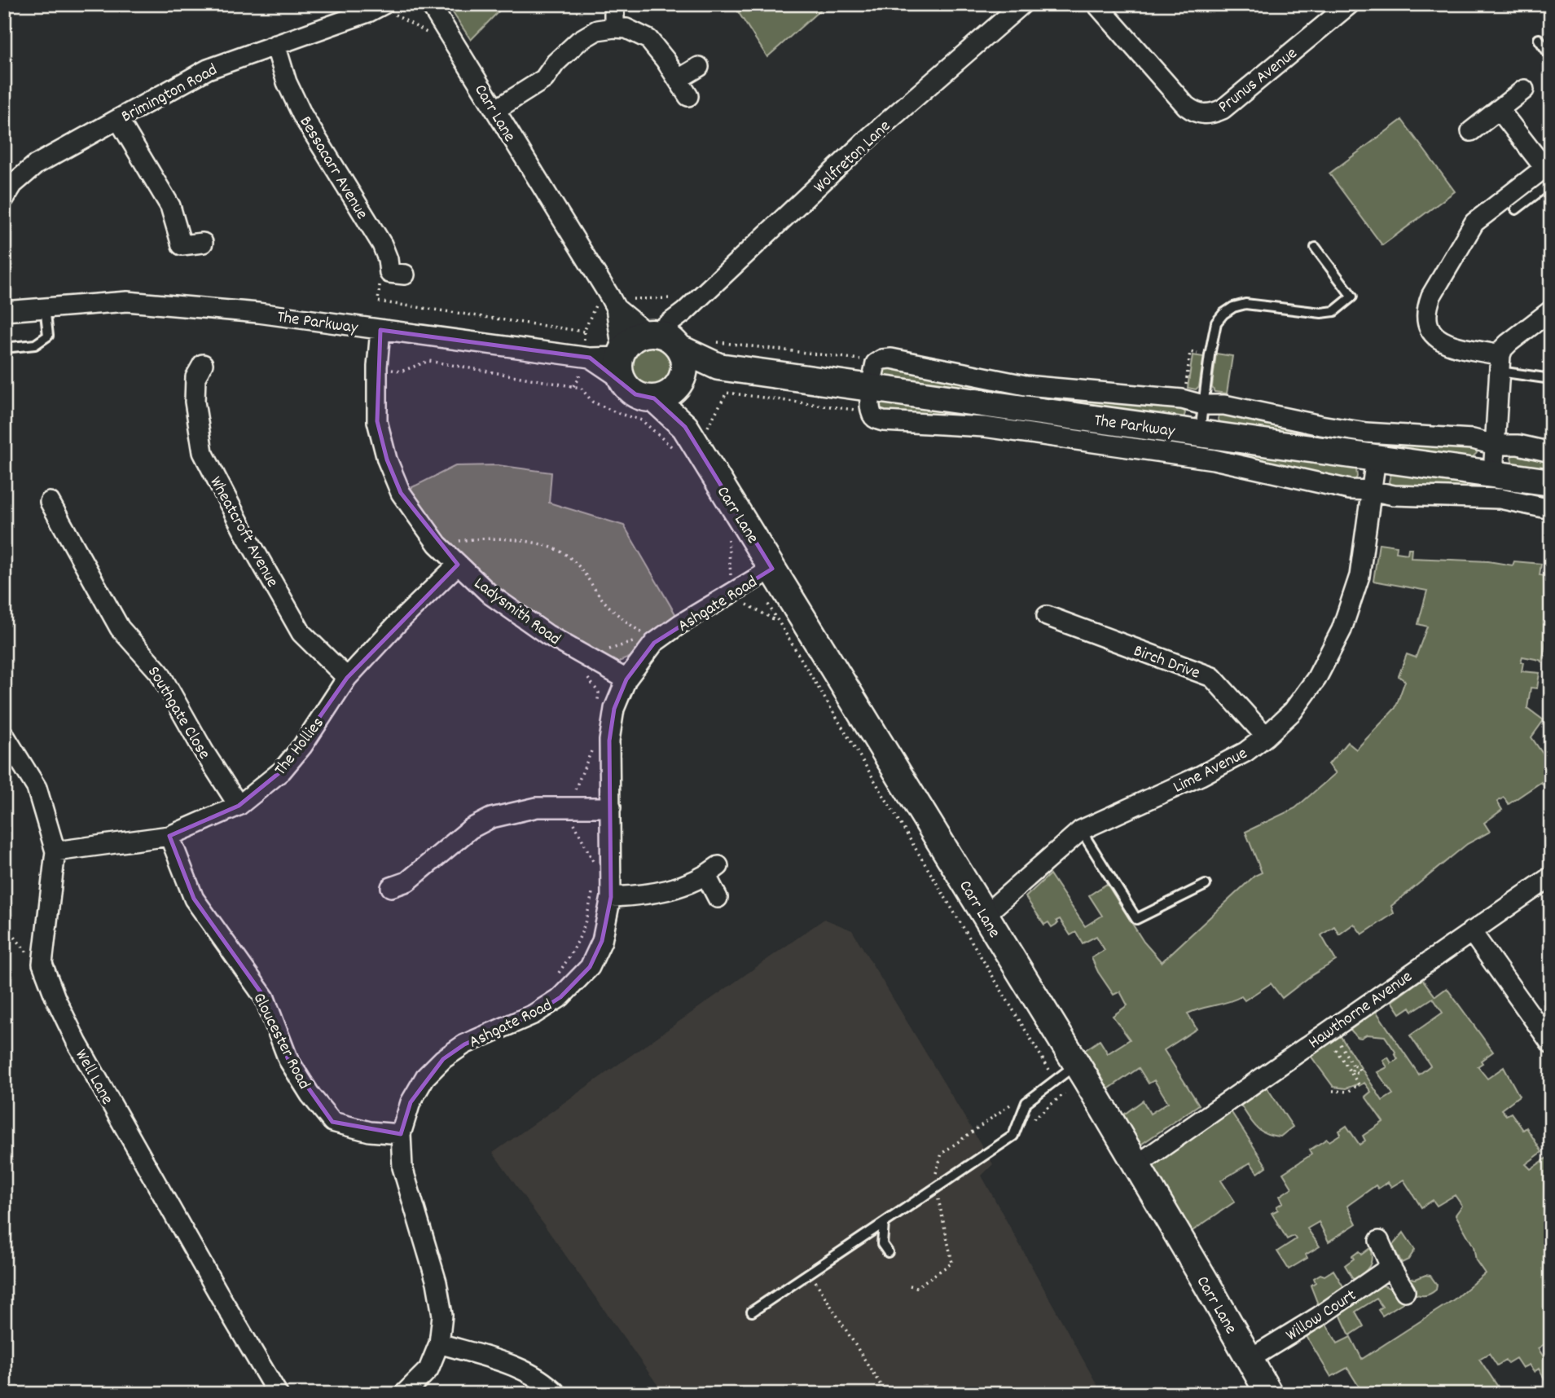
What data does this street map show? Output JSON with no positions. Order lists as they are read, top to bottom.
{
  "streets": {
    "street": [
      "Prunus Avenue",
      "Brimington Road",
      "Carr Lane",
      "Wolfreton Lane",
      "Bessacarr Avenue",
      "The Parkway",
      "Wheatcroft Avenue",
      "Ashgate Road",
      "Ladysmith Road",
      "Birch Drive",
      "Southgate Close",
      "The Hollies",
      "Lime Avenue",
      "Hawthorne Avenue",
      "Gloucester Road",
      "Well Lane",
      "Willow Court"
    ]
  },
  "crossings": [
    ["Brimington Road", "Bessacarr Avenue"],
    ["Carr Lane", "Wolfreton Lane"],
    ["Carr Lane", "The Parkway"],
    ["Carr Lane", "Ashgate Road"],
    ["Carr Lane", "Lime Avenue"],
    ["Carr Lane", "Hawthorne Avenue"],
    ["Carr Lane", "Willow Court"],
    ["Wolfreton Lane", "The Parkway"],
    ["The Parkway", "Ladysmith Road"],
    ["The Parkway", "Lime Avenue"],
    ["Wheatcroft Avenue", "The Hollies"],
    ["Ashgate Road", "Ladysmith Road"],
    ["Ashgate Road", "Gloucester Road"],
    ["Ladysmith Road", "The Hollies"],
    ["Birch Drive", "Lime Avenue"],
    ["Southgate Close", "The Hollies"],
    ["The Hollies", "Gloucester Road"],
    ["The Hollies", "Well Lane"]
  ]
}
